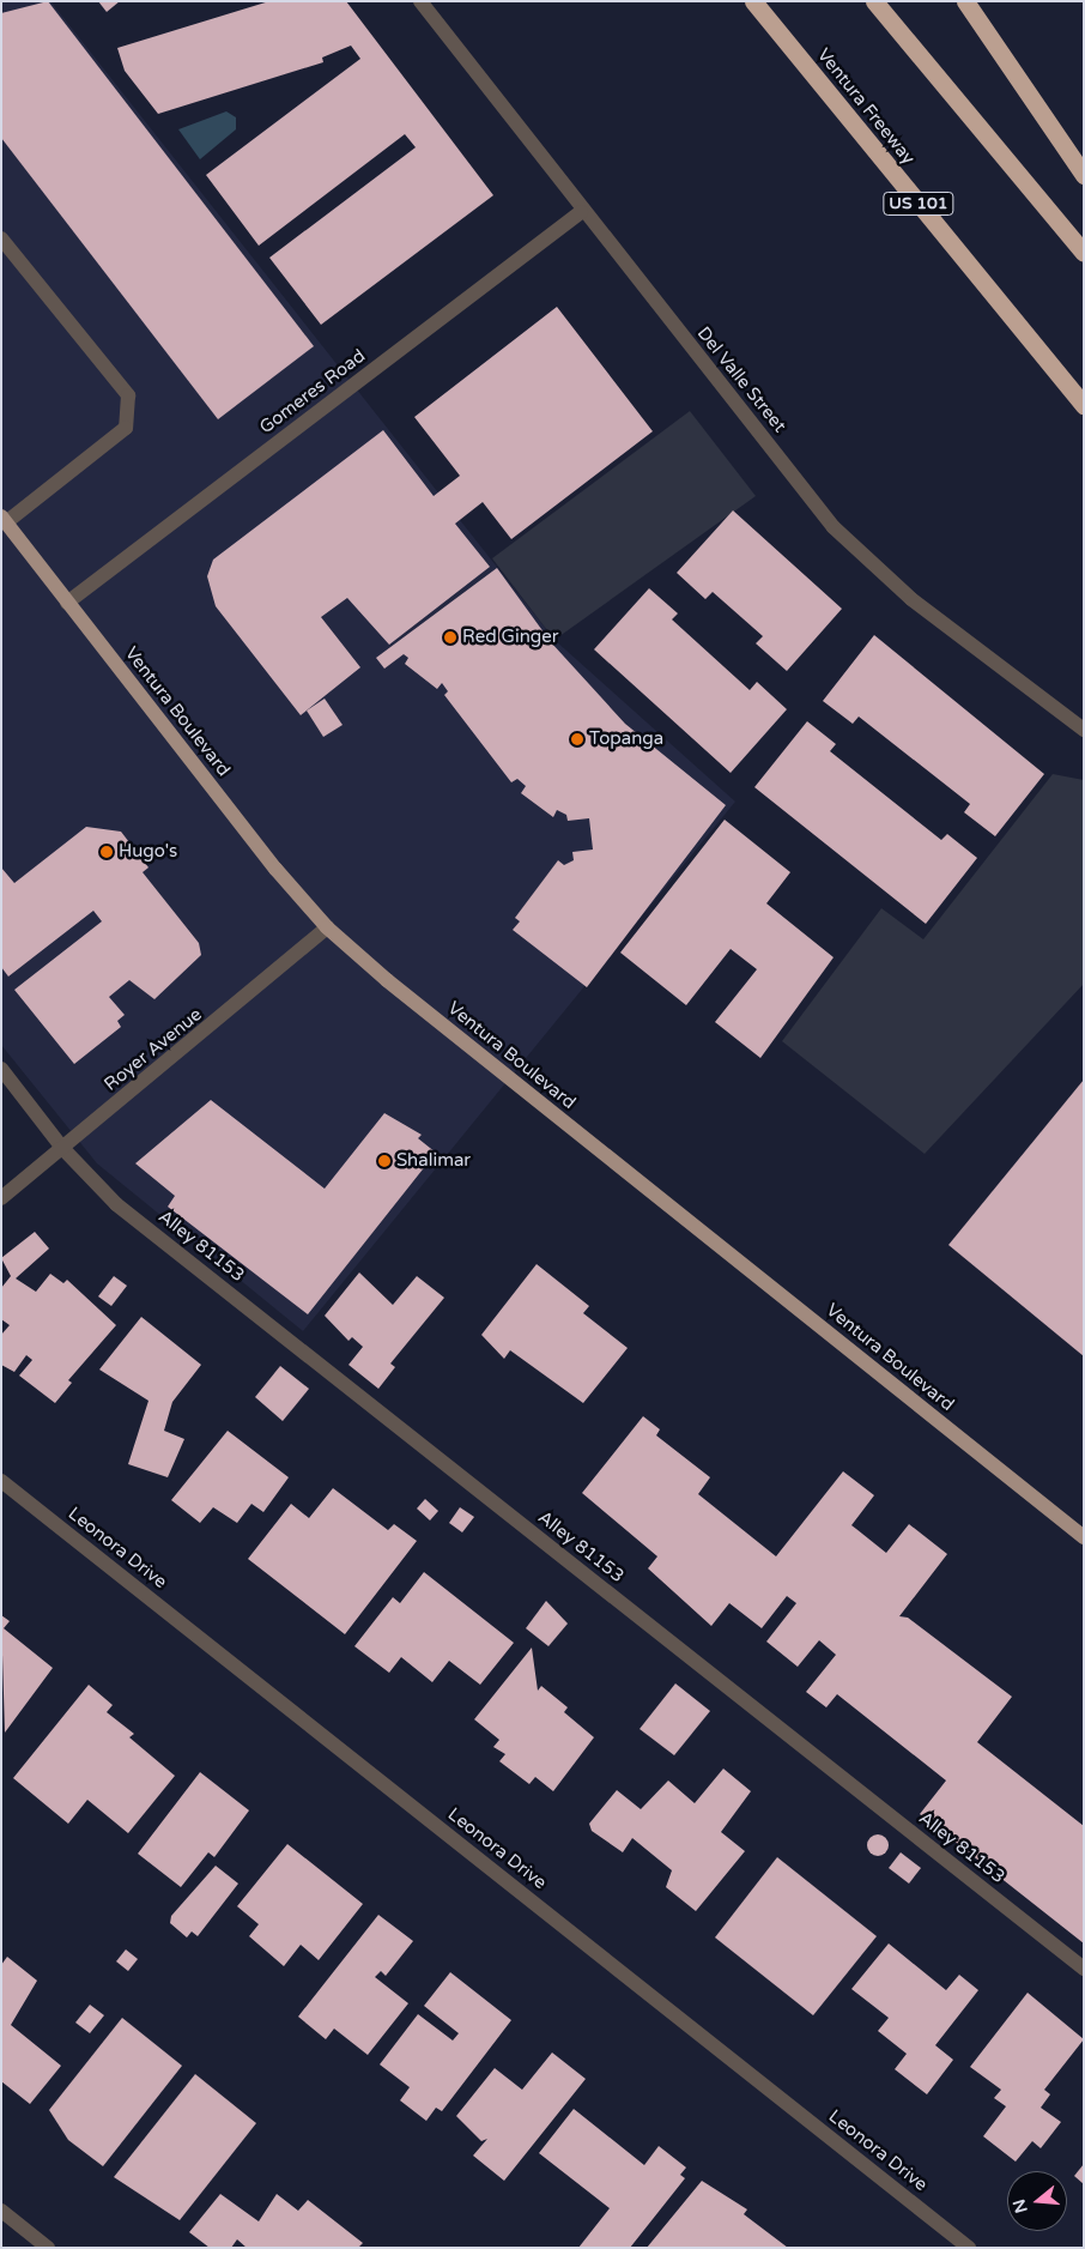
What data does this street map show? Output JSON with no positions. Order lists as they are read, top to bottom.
{
  "streets": {
    "highway": ["Ventura Freeway", "US 101"],
    "main road": ["Ventura Boulevard"],
    "street": [
      "Del Valle Street",
      "Gomeres Road",
      "Royer Avenue",
      "Alley 81153",
      "Leonora Drive"
    ]
  },
  "crossings": [
    ["Del Valle Street", "Gomeres Road"],
    ["Gomeres Road", "Ventura Boulevard"],
    ["Ventura Boulevard", "Royer Avenue"],
    ["Royer Avenue", "Alley 81153"]
  ],
  "places": [
    "Red Ginger",
    "Topanga",
    "Hugo's",
    "Shalimar"
  ],
  "north": "left"
}
